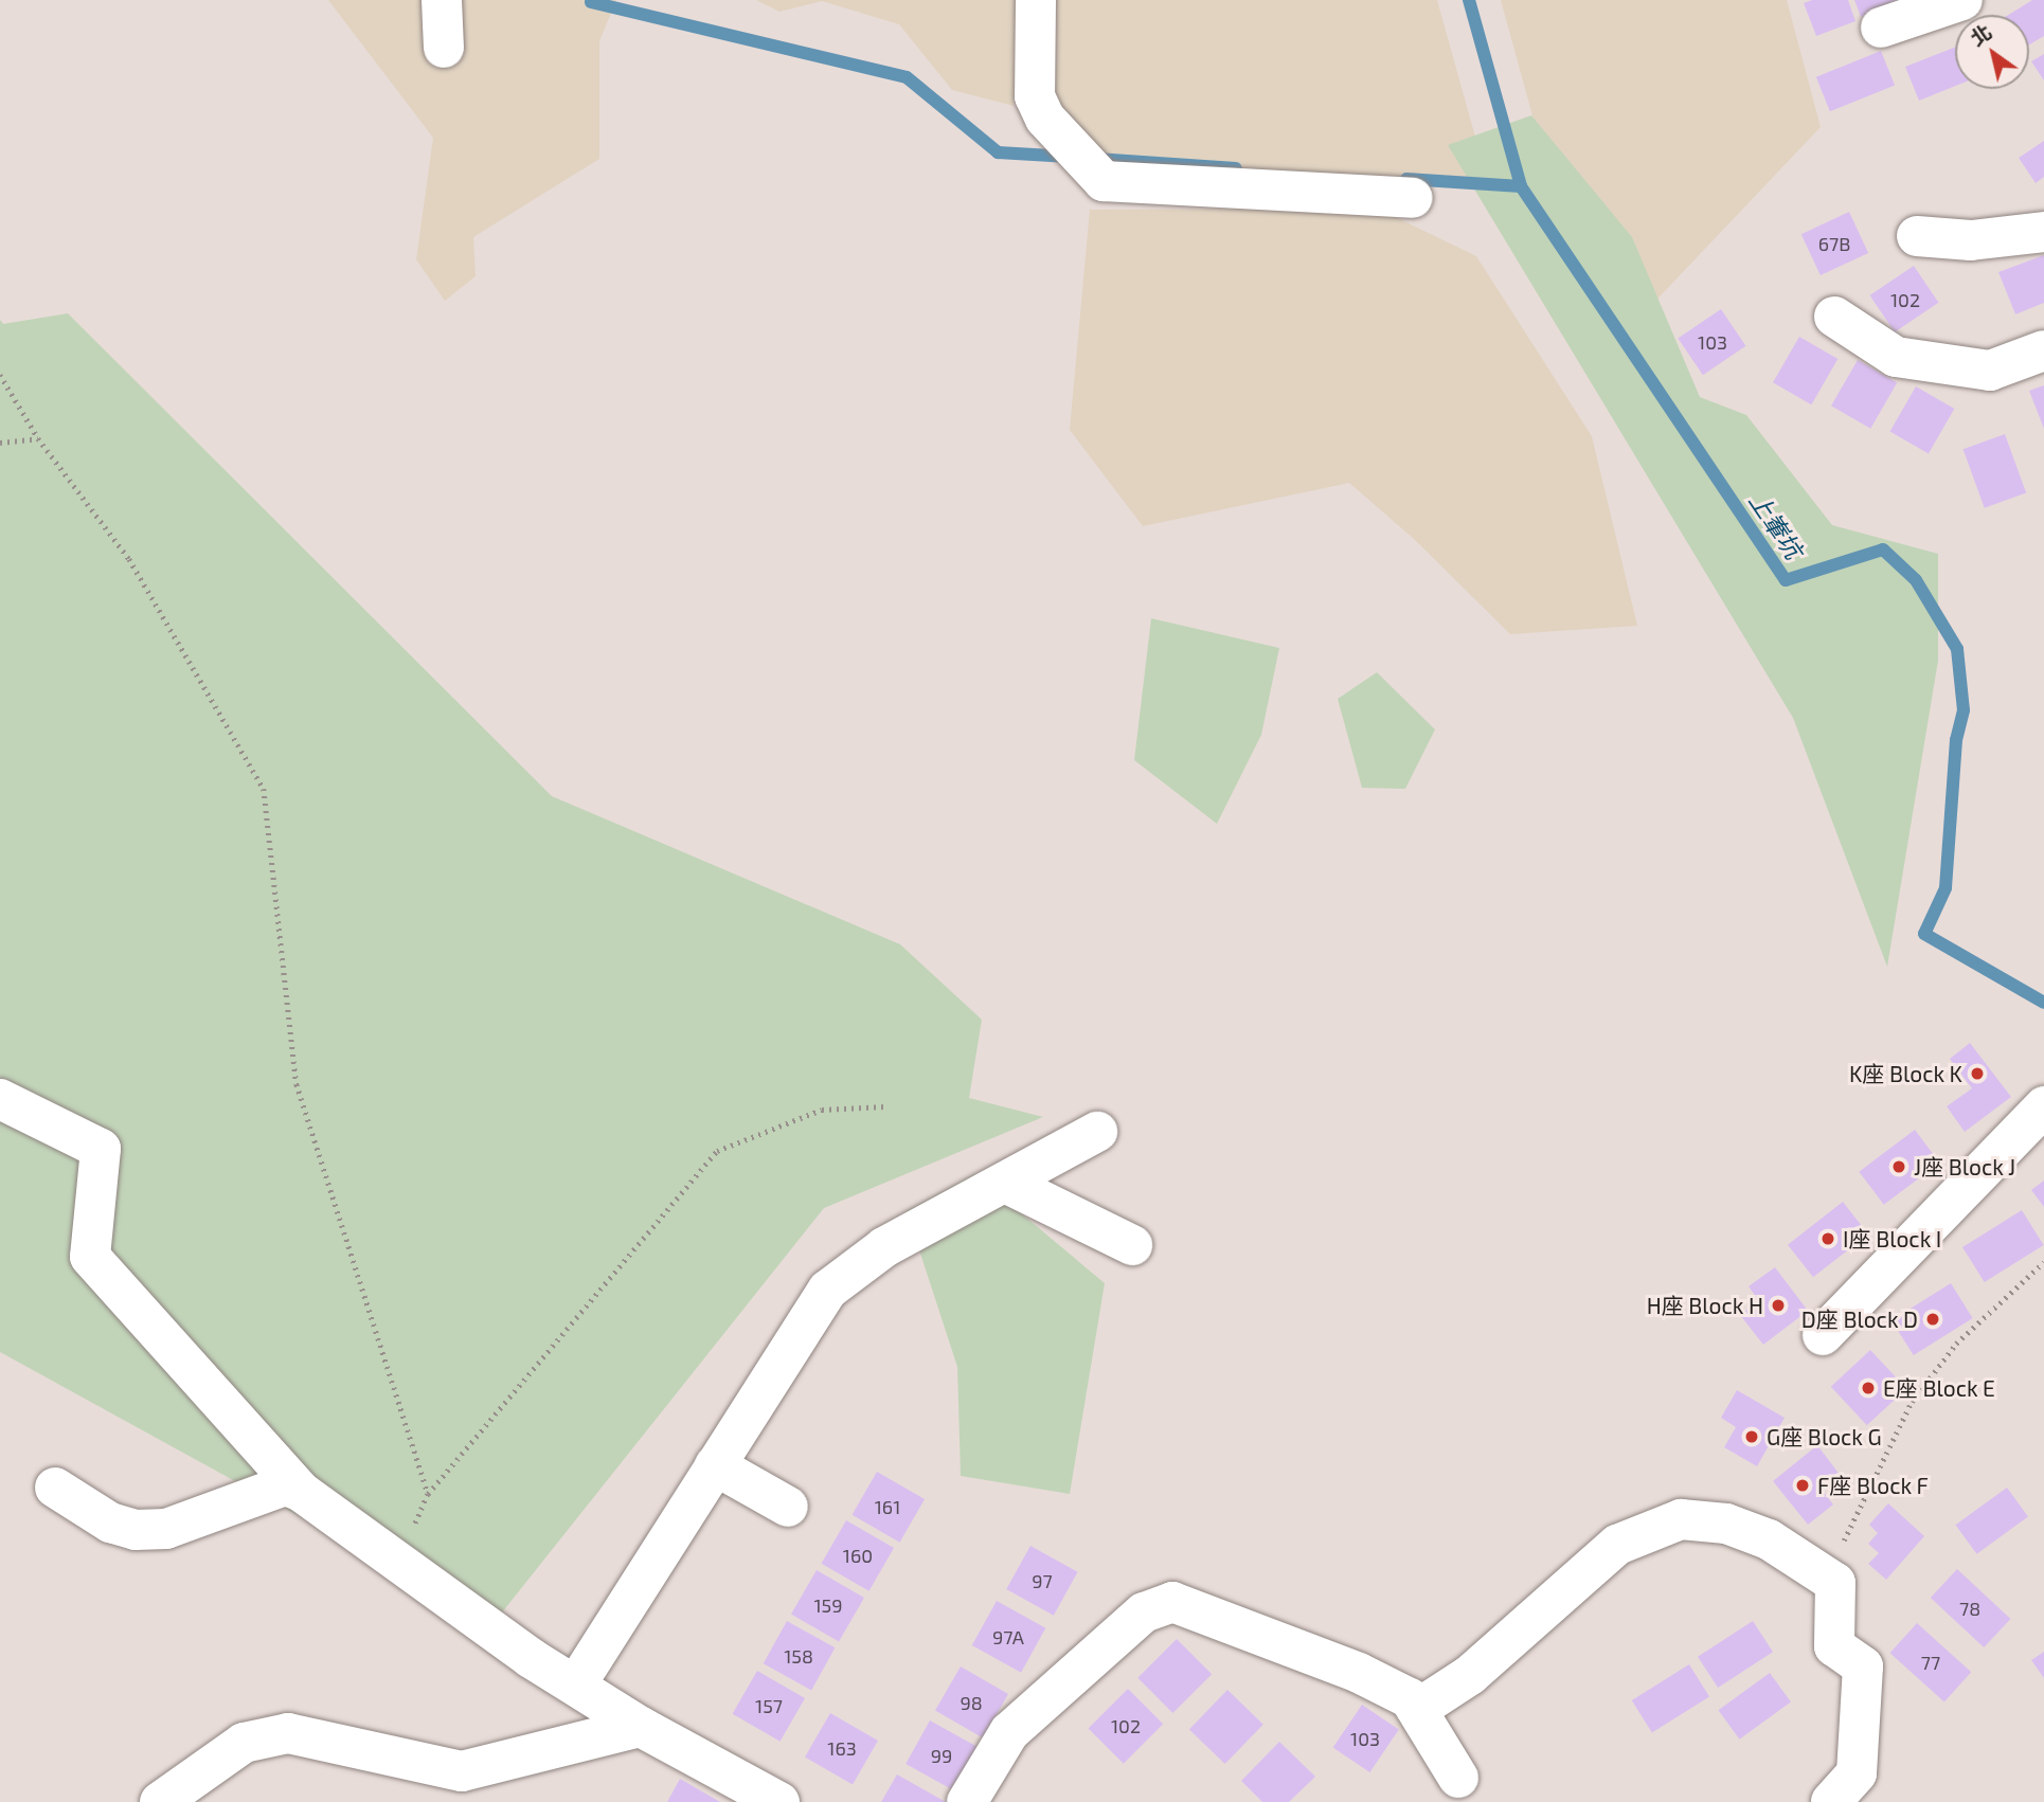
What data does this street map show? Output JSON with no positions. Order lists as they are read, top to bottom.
{
  "water": ["上輋坑"],
  "places": [
    "K座 Block K",
    "J座 Block J",
    "I座 Block I",
    "H座 Block H",
    "D座 Block D",
    "E座 Block E",
    "G座 Block G",
    "F座 Block F"
  ],
  "house_numbers": [
    "67B",
    "102",
    "103",
    "161",
    "160",
    "97",
    "159",
    "78",
    "97A",
    "158",
    "77",
    "98",
    "157",
    "102",
    "103",
    "163",
    "99"
  ],
  "north": "top left"
}
